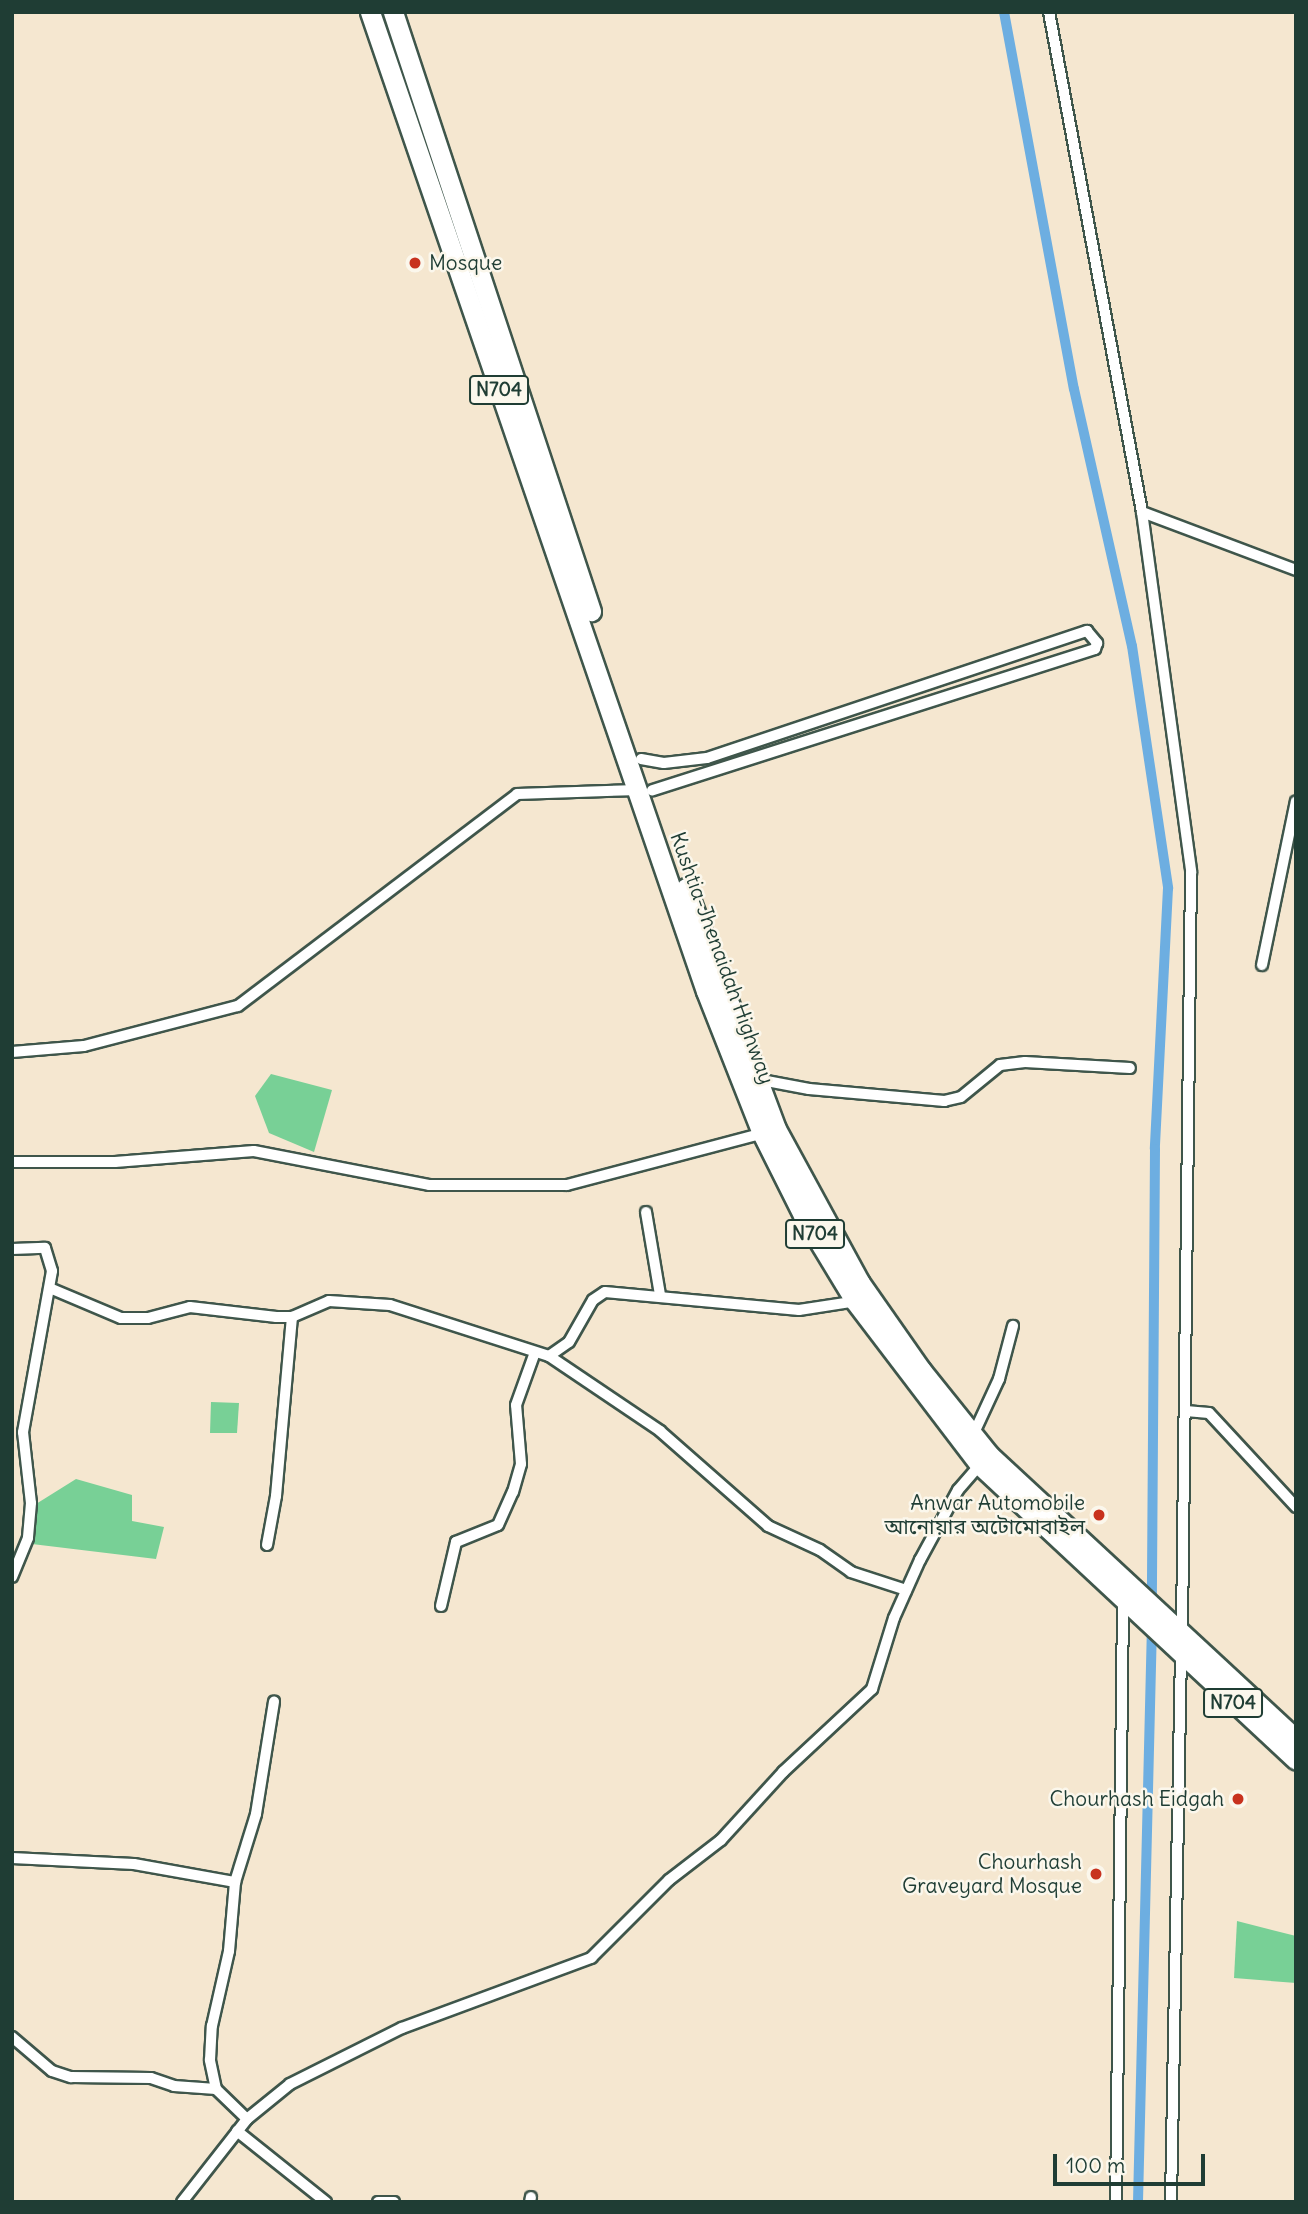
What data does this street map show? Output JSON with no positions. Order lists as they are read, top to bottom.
{
  "streets": {
    "highway": ["N704", "Kushtia-Jhenaidah Highway"]
  },
  "places": [
    "Mosque",
    "Anwar Automobile আনোয়ার অটোমোবাইল",
    "Chourhash Eidgah",
    "Chourhash Graveyard Mosque"
  ],
  "scale_bar": "100 m"
}
